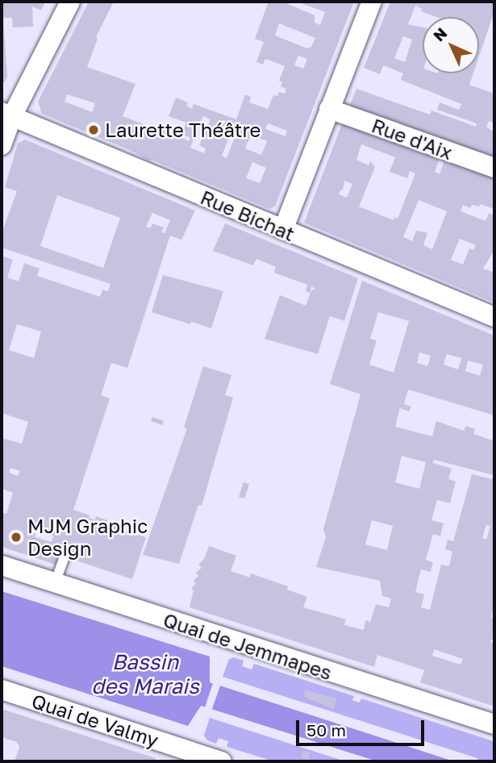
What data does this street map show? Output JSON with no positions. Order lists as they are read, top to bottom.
{
  "streets": {
    "street": [
      "Rue d'Aix",
      "Rue Bichat",
      "Quai de Jemmapes",
      "Quai de Valmy"
    ]
  },
  "water": ["Bassin des Marais"],
  "places": ["Laurette Théâtre", "MJM Graphic Design"],
  "scale_bar": "50 m",
  "north": "top left"
}
